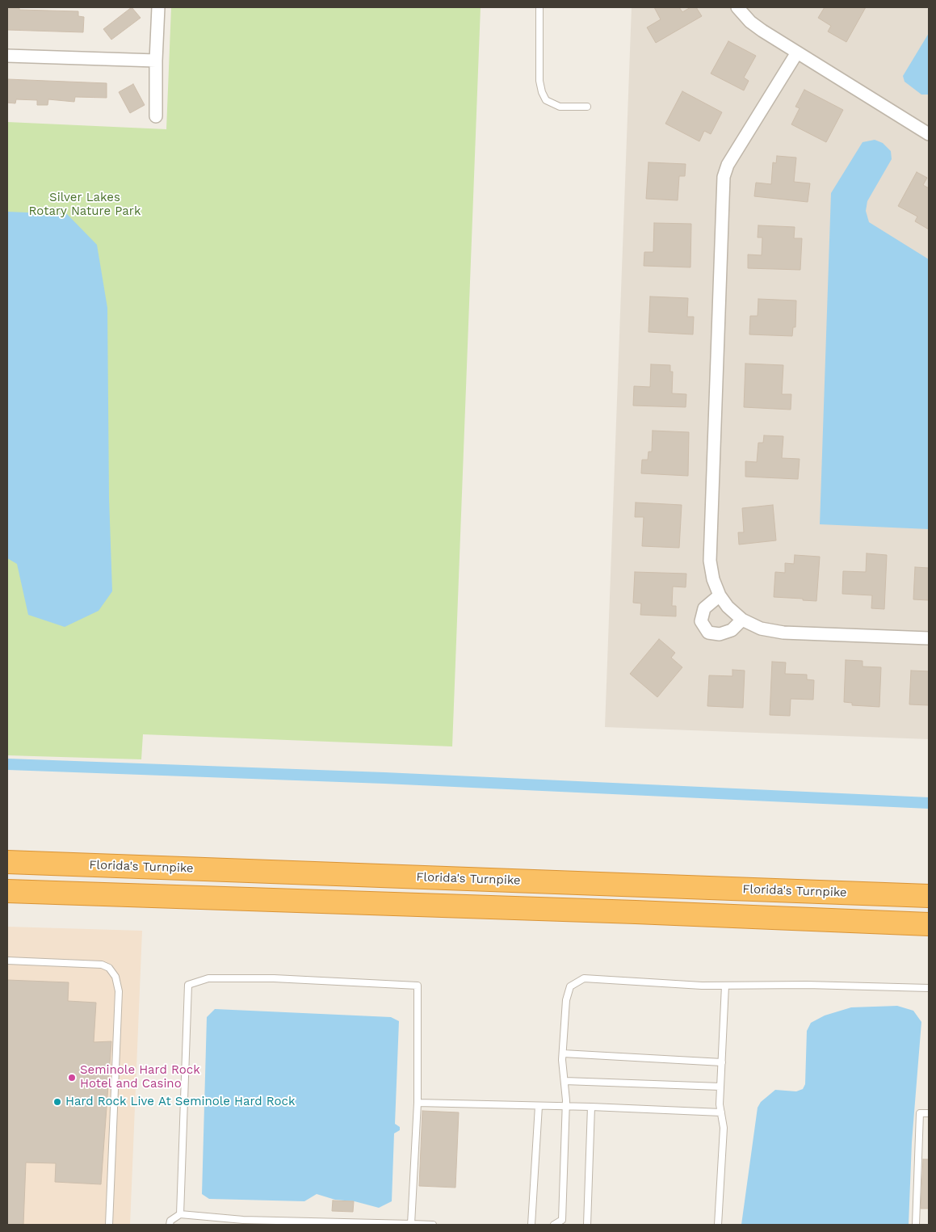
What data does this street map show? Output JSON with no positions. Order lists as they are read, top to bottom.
{
  "streets": {
    "highway": ["Florida's Turnpike"]
  },
  "parks": ["Silver Lakes Rotary Nature Park"],
  "places": ["Seminole Hard Rock Hotel and Casino", "Hard Rock Live At Seminole Hard Rock"]
}
